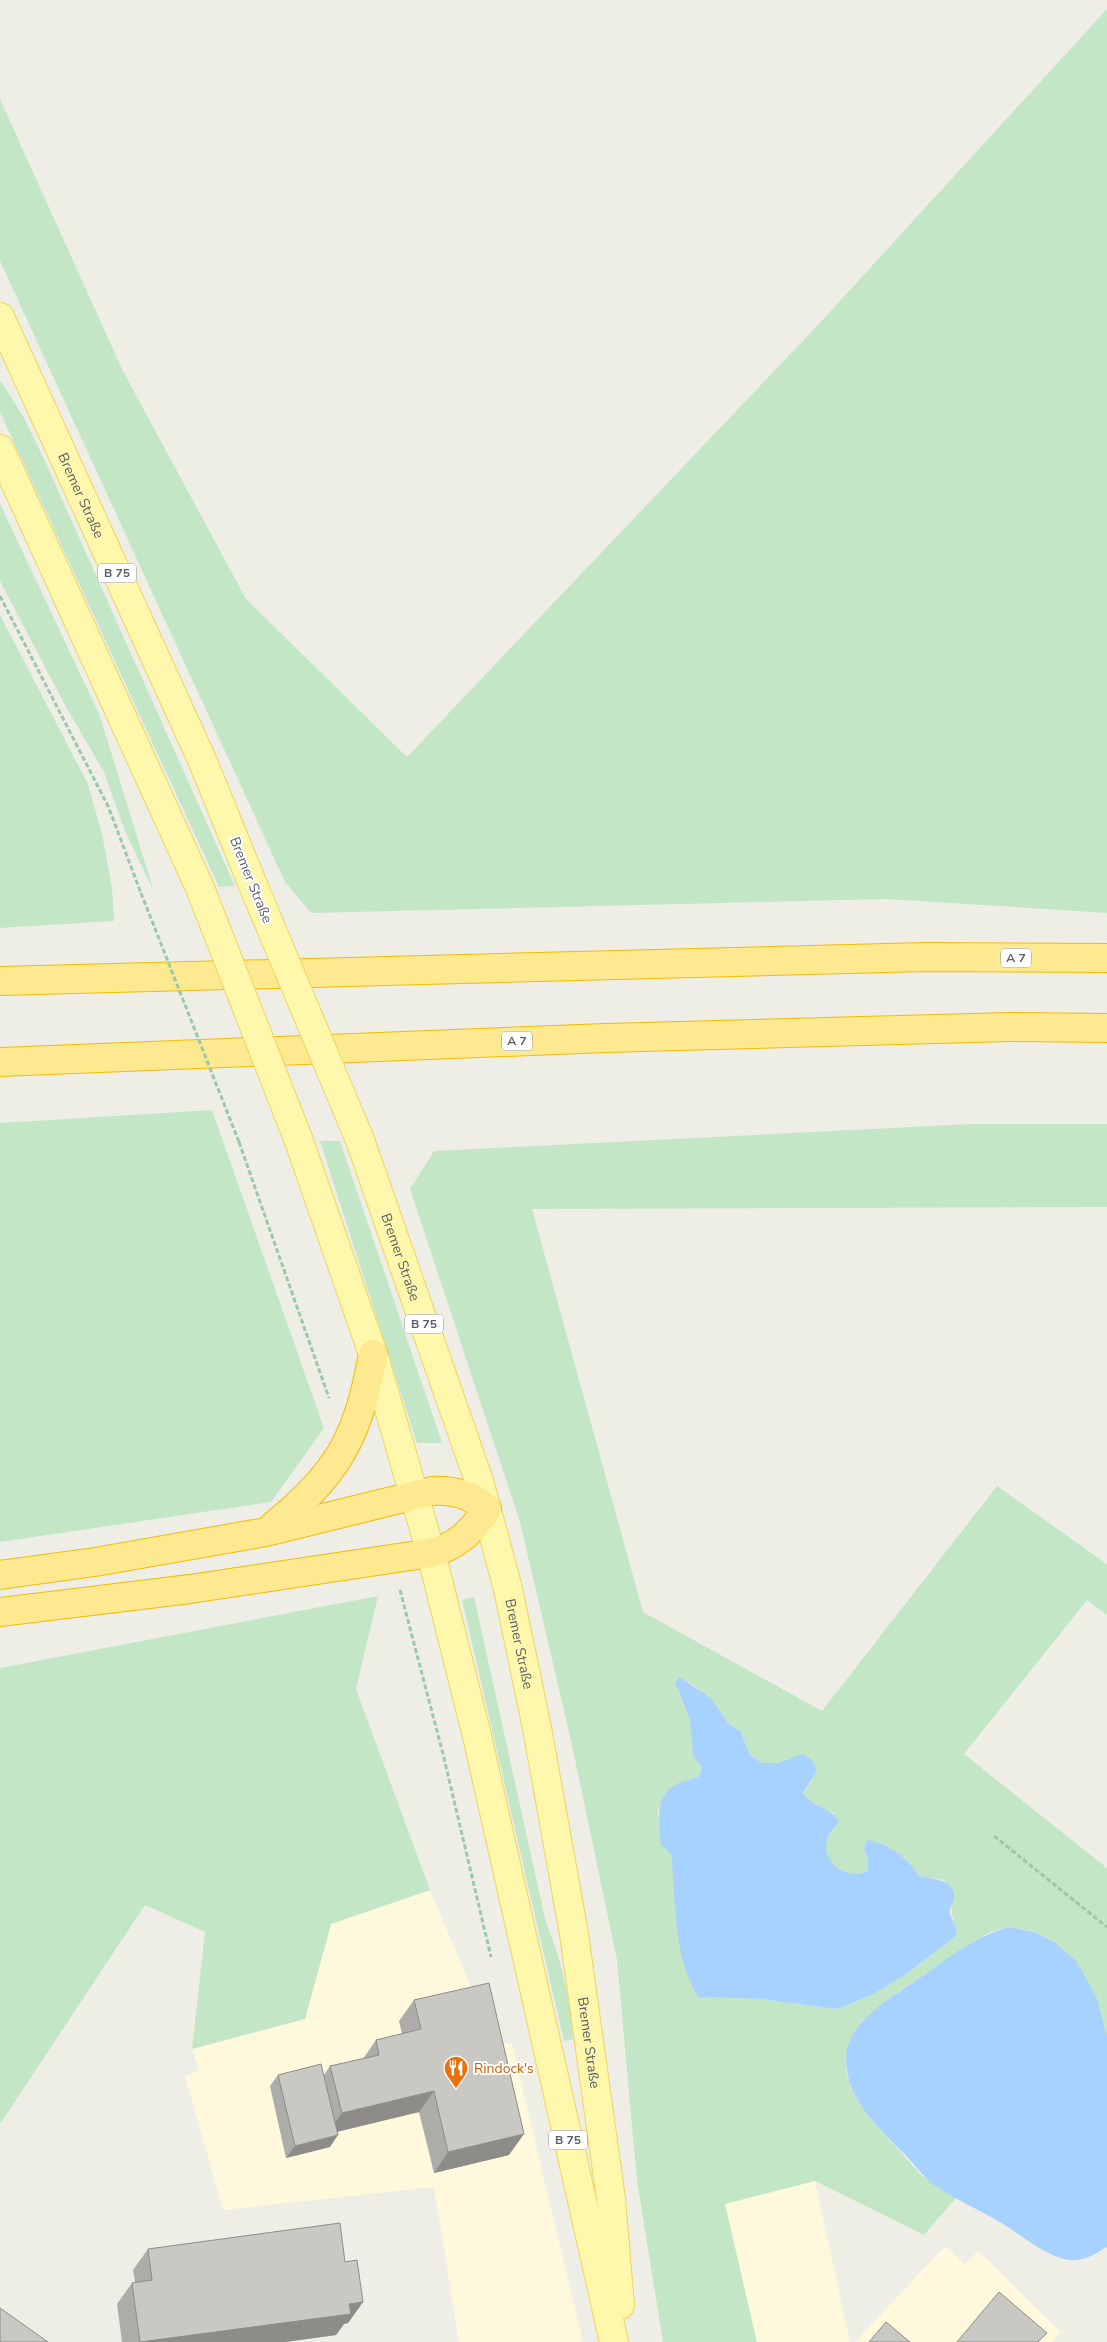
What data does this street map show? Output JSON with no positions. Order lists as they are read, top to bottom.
{
  "streets": {
    "highway": ["A 7"],
    "main road": ["Bremer Straße", "B 75"]
  },
  "places": {
    "restaurant": ["Rindock's"]
  }
}
